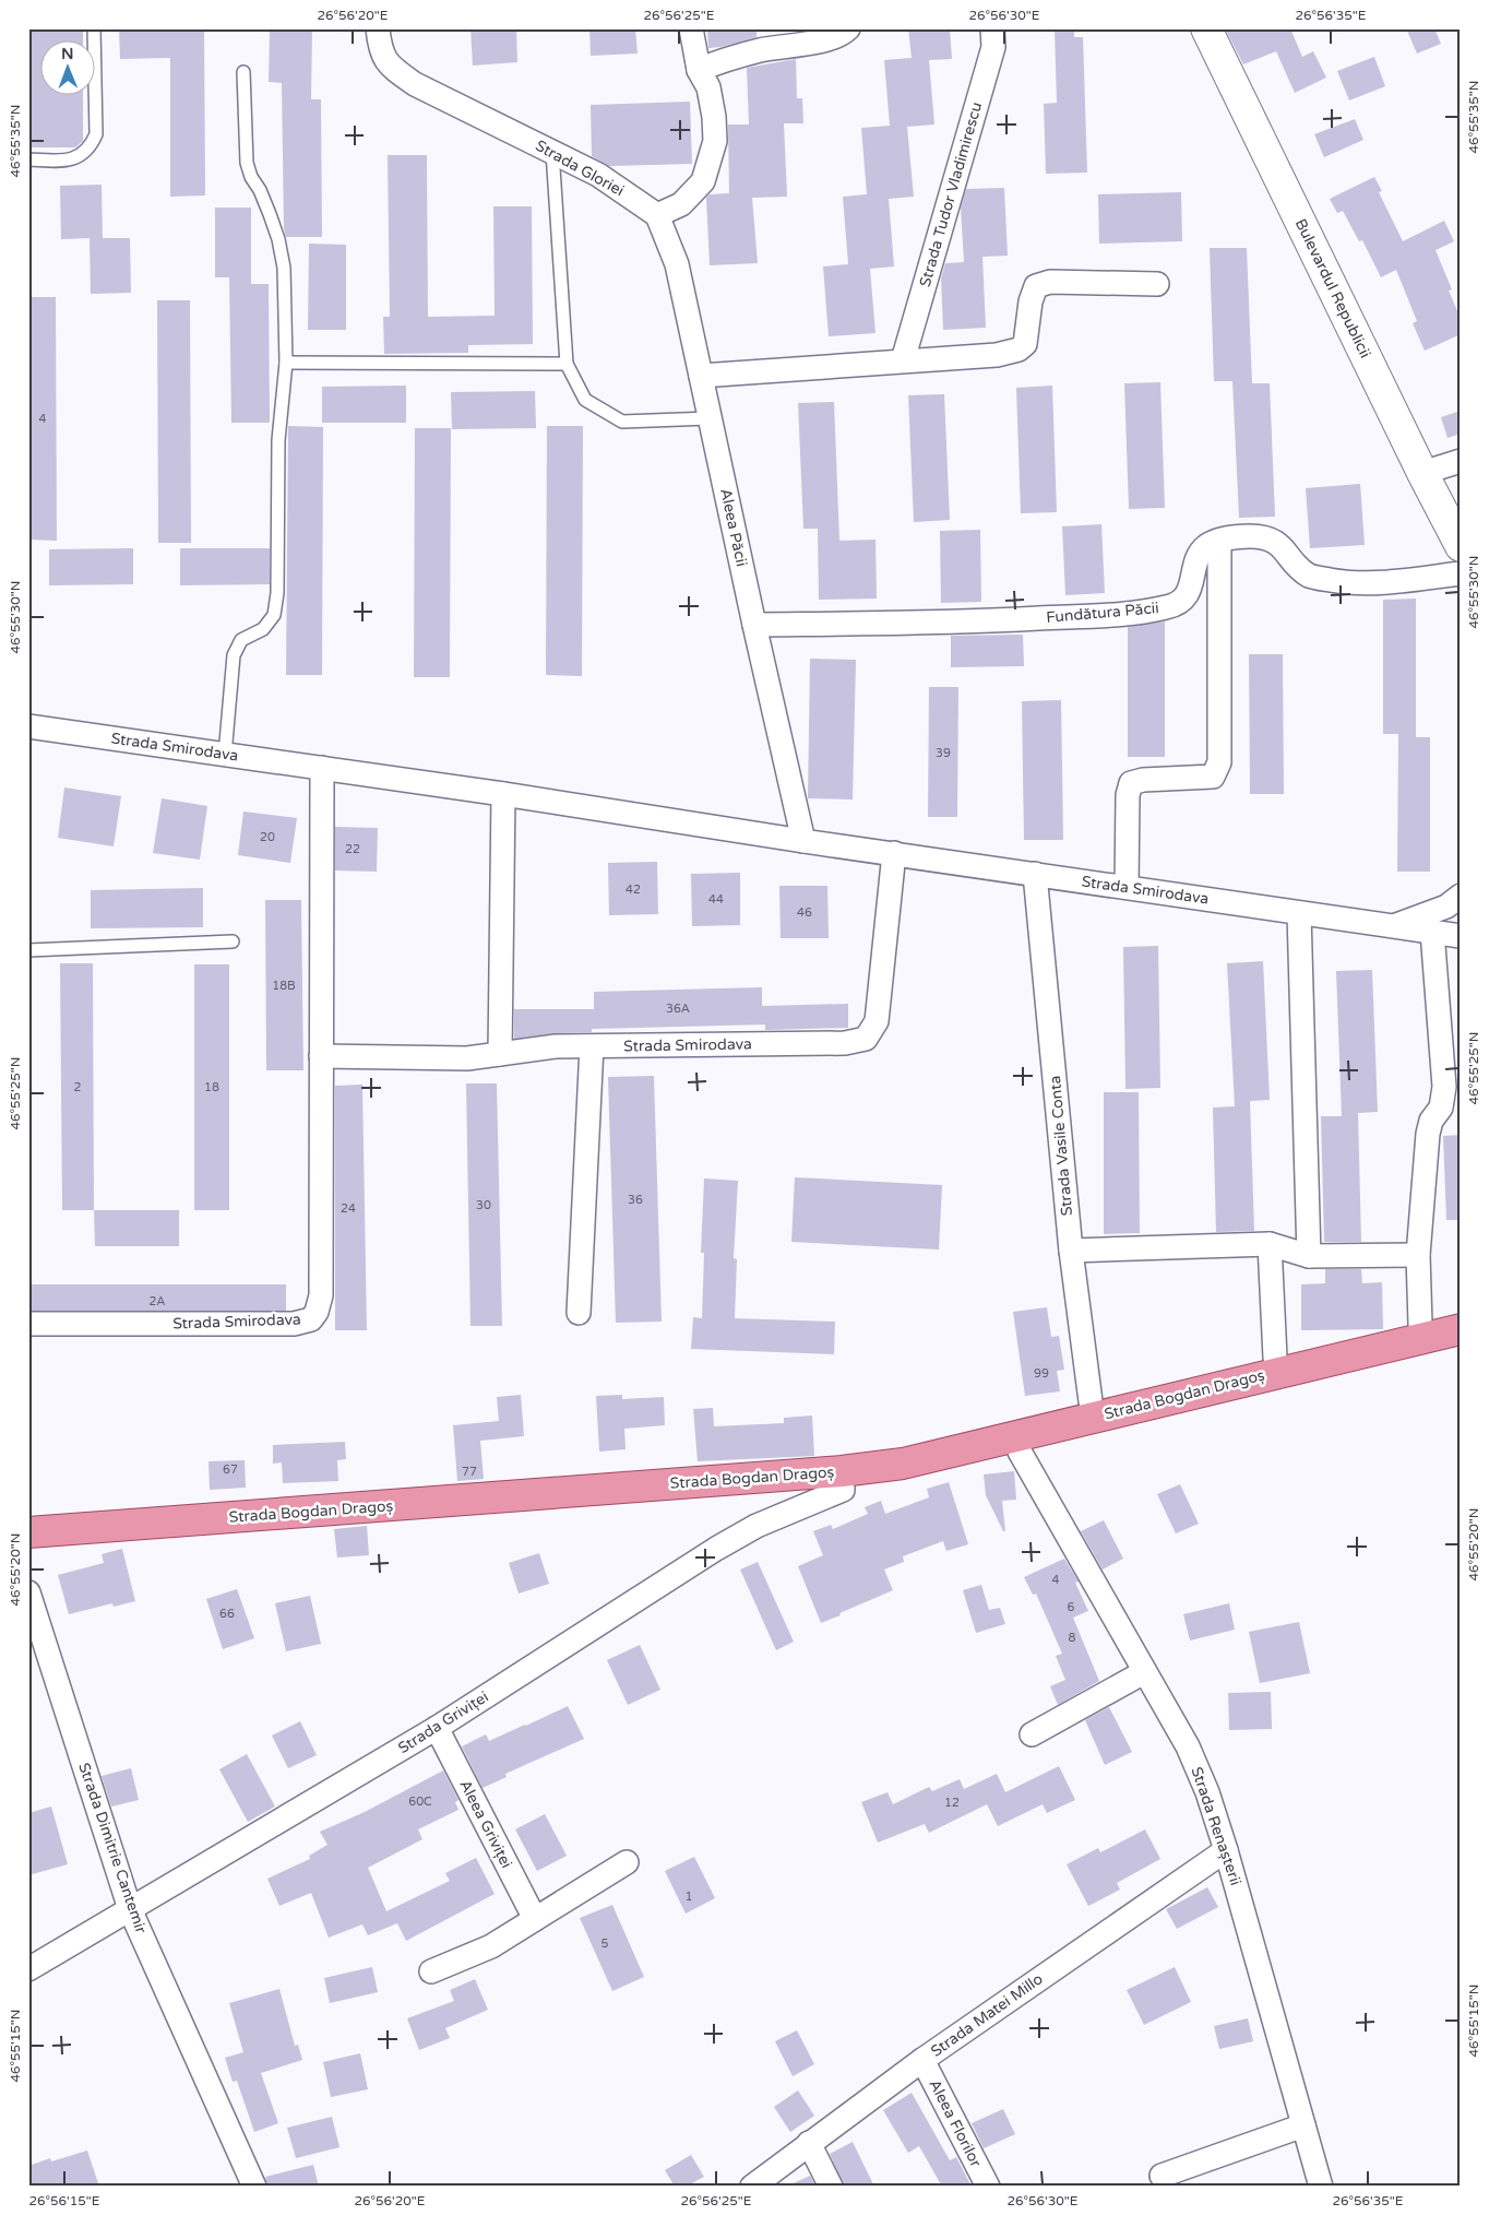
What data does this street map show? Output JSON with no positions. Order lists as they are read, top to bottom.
{
  "streets": {
    "main road": ["Bulevardul Republicii", "Strada Bogdan Dragoș"],
    "street": [
      "Strada Gloriei",
      "Strada Tudor Vladimirescu",
      "Aleea Păcii",
      "Fundătura Păcii",
      "Strada Smirodava",
      "Strada Vasile Conta",
      "Strada Griviței",
      "Aleea Griviței",
      "Strada Renașterii",
      "Strada Dimitrie Cantemir",
      "Strada Matei Millo",
      "Aleea Florilor"
    ]
  },
  "crossings": [
    ["Strada Gloriei", "Aleea Păcii"],
    ["Aleea Păcii", "Fundătura Păcii"],
    ["Aleea Păcii", "Strada Smirodava"],
    ["Strada Smirodava", "Strada Vasile Conta"],
    ["Strada Vasile Conta", "Strada Bogdan Dragoș"],
    ["Strada Bogdan Dragoș", "Strada Griviței"],
    ["Strada Bogdan Dragoș", "Strada Renașterii"],
    ["Strada Griviței", "Aleea Griviței"],
    ["Strada Griviței", "Strada Dimitrie Cantemir"],
    ["Strada Renașterii", "Strada Matei Millo"],
    ["Strada Matei Millo", "Aleea Florilor"]
  ],
  "house_numbers": [
    "4",
    "39",
    "20",
    "22",
    "42",
    "44",
    "46",
    "18B",
    "36A",
    "2",
    "18",
    "36",
    "30",
    "24",
    "2A",
    "99",
    "67",
    "77",
    "4",
    "6",
    "66",
    "8",
    "60C",
    "12",
    "1",
    "5"
  ],
  "north": "top",
  "coordinates": [
    "26°56'20\"E",
    "26°56'25\"E",
    "26°56'30\"E",
    "26°56'35\"E",
    "46°55'35\"N",
    "46°55'30\"N",
    "46°55'25\"N",
    "46°55'20\"N",
    "46°55'15\"N",
    "26°56'15\"E"
  ]
}
